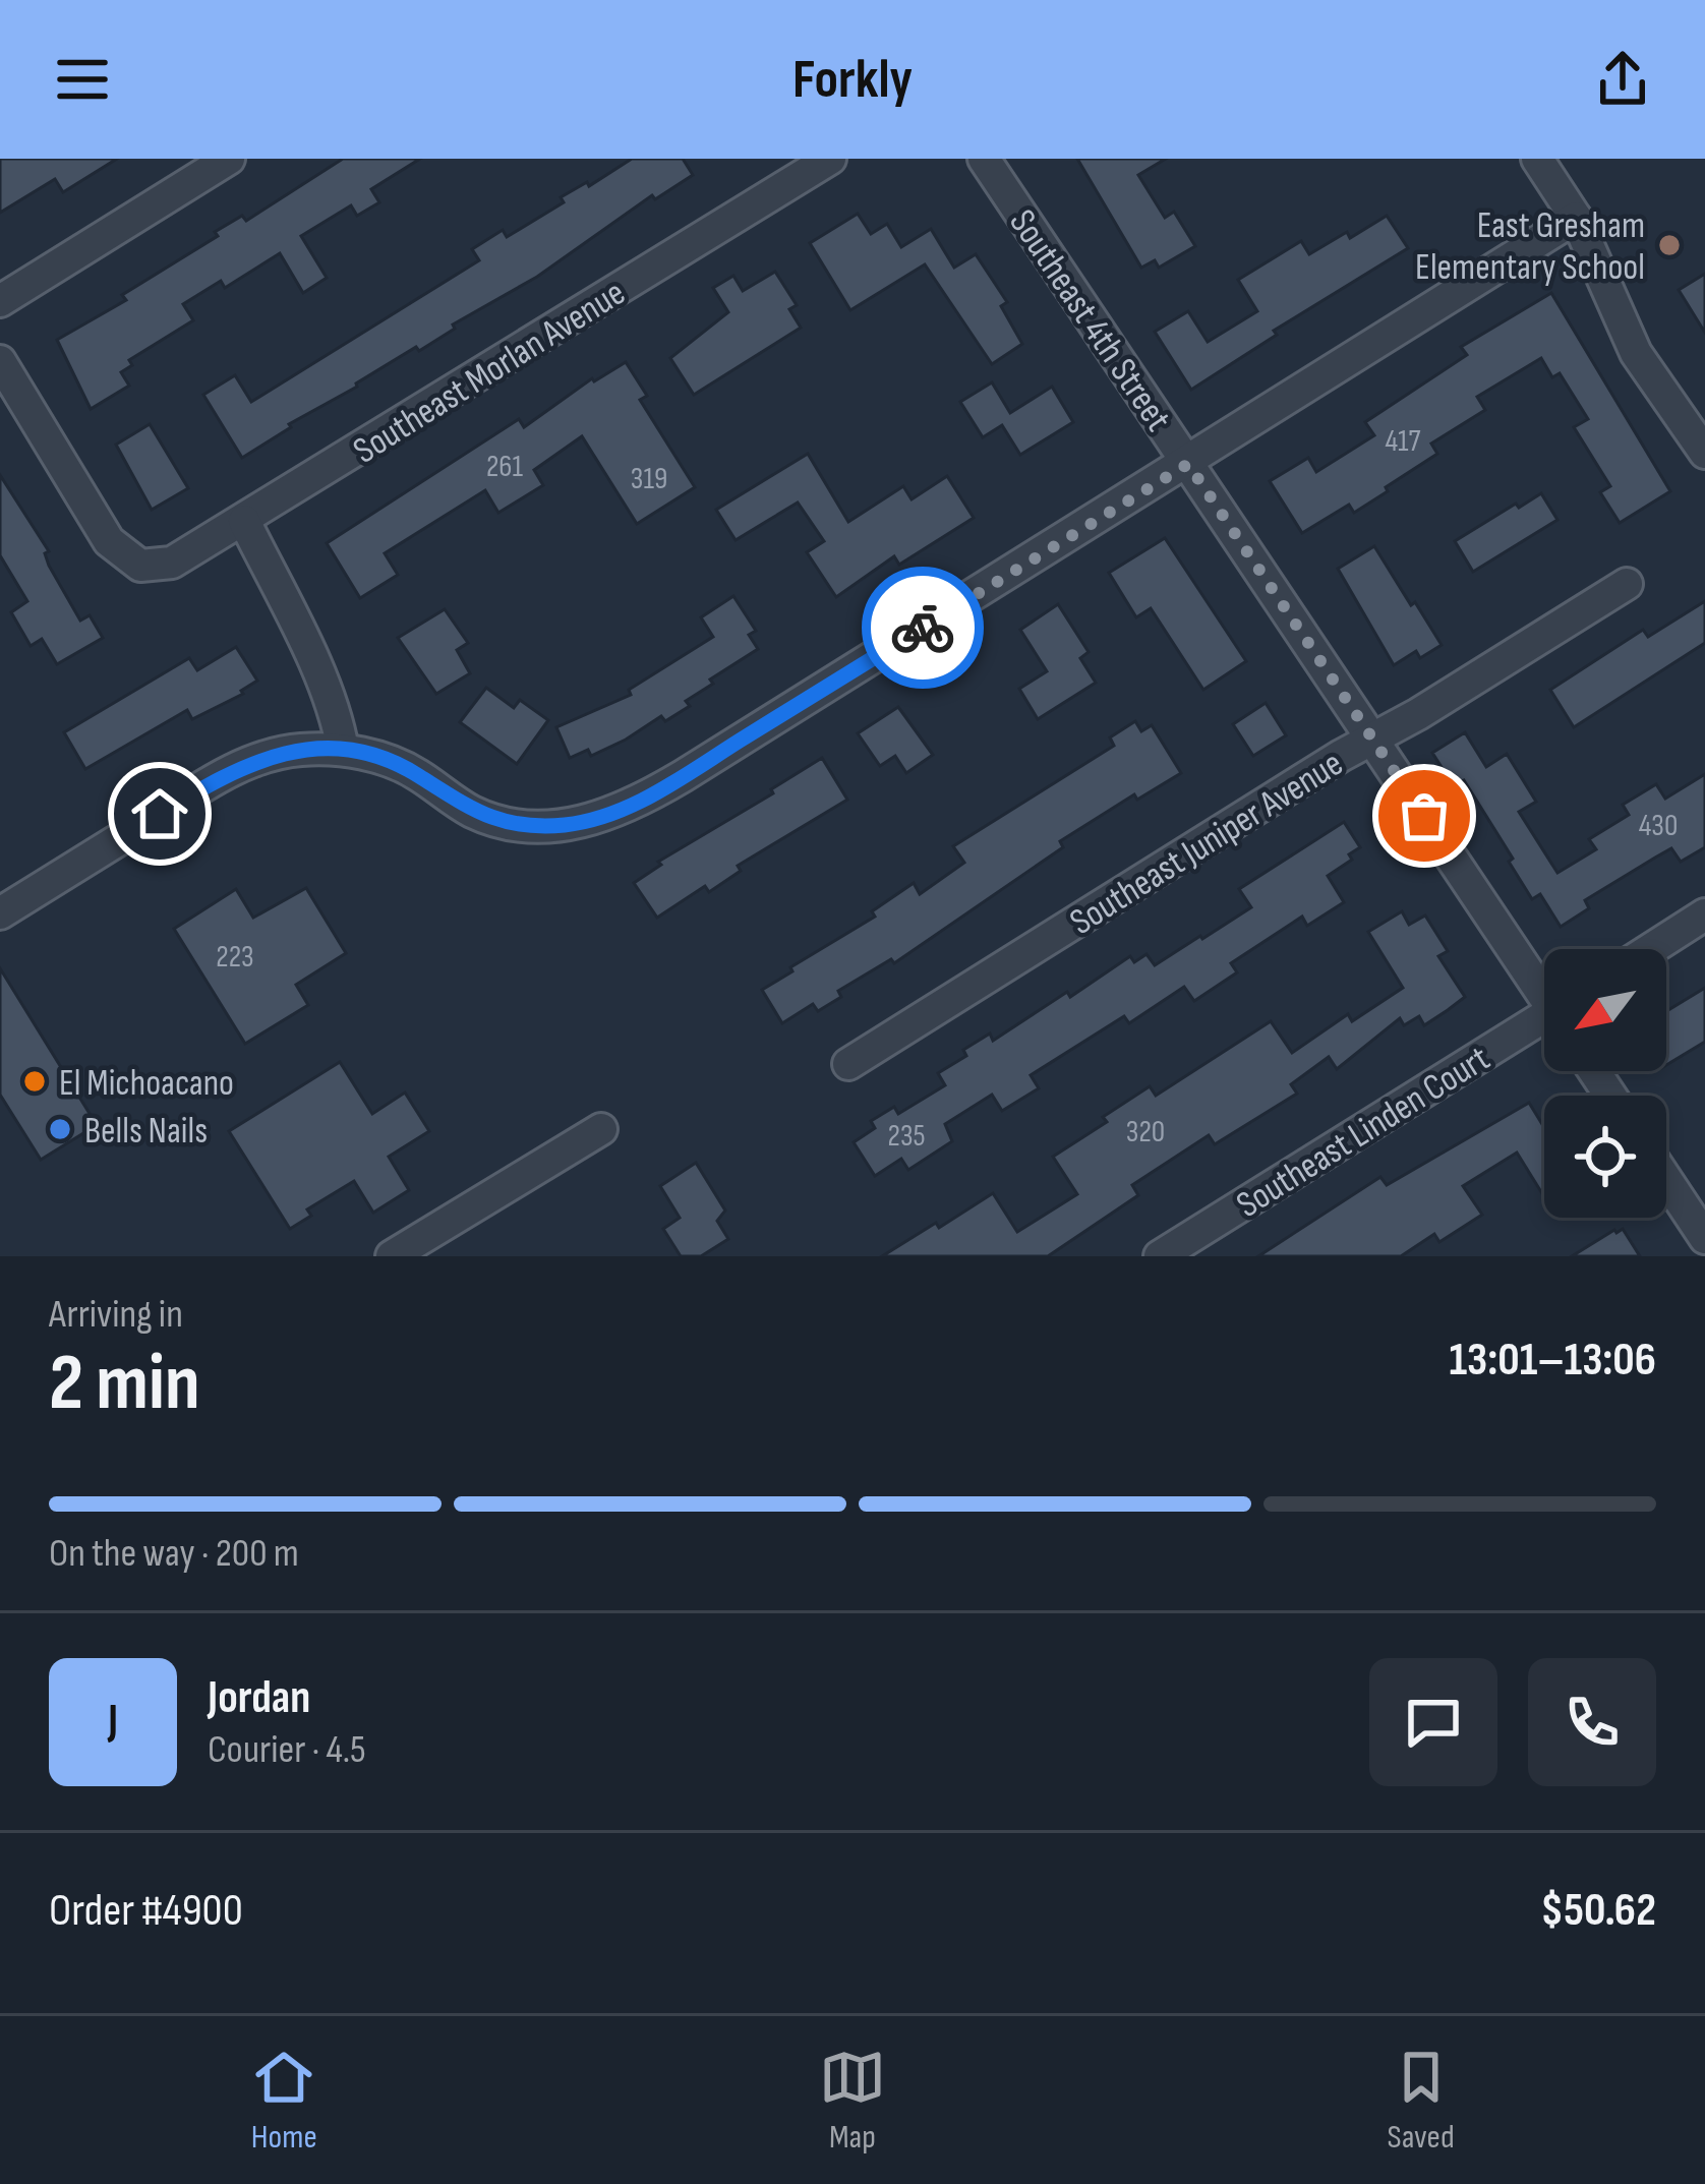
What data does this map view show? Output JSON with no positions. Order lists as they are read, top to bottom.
{
  "streets": {
    "street": [
      "Southeast 4th Street",
      "Southeast Morlan Avenue",
      "Southeast Juniper Avenue",
      "Southeast Linden Court"
    ]
  },
  "crossings": [
    ["Southeast 4th Street", "Southeast Juniper Avenue"]
  ],
  "places": ["East Gresham Elementary School", "El Michoacano", "Bells Nails"],
  "house_numbers": [
    "417",
    "261",
    "319",
    "430",
    "223",
    "320",
    "235"
  ],
  "north": "bottom left",
  "page": {
    "header": "Forkly",
    "heading": ["2 min", "Arriving in", "13:01–13:06"],
    "panel": [
      "Jordan",
      "Courier · 4.5",
      "Order #4900",
      "$50.62"
    ],
    "bar": "On the way · 200 m",
    "round": "J",
    "tabs": ["Home", "Map", "Saved"]
  }
}
